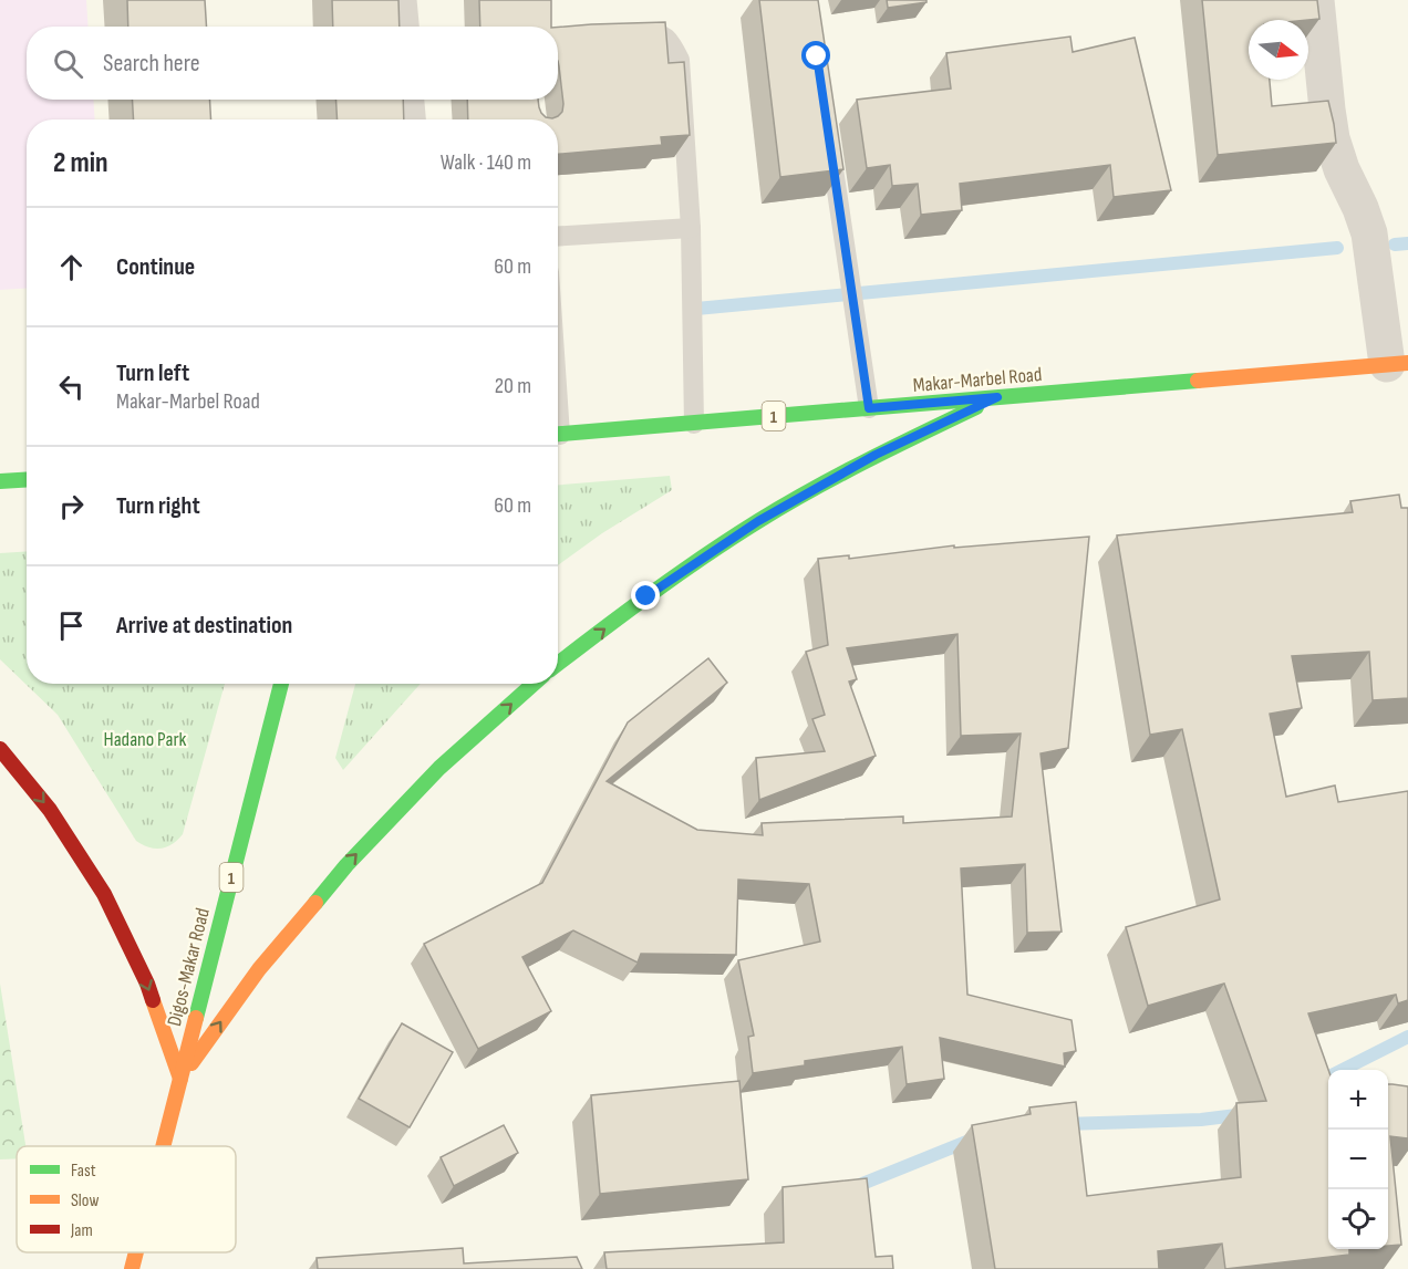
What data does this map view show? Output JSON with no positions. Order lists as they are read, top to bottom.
{
  "streets": {
    "main road": ["Makar-Marbel Road", "1", "Digos-Makar Road"]
  },
  "parks": ["Hadano Park"],
  "legend": ["Fast", "Slow", "Jam"],
  "north": "right",
  "page": {
    "search": "Search here",
    "heading": ["2 min", "Walk · 140 m"],
    "list": [
      ["Continue", "60 m"],
      ["Turn left", "Makar-Marbel Road", "20 m"],
      ["Turn right", "60 m"],
      "Arrive at destination"
    ],
    "map_buttons": ["+", "−"]
  }
}
